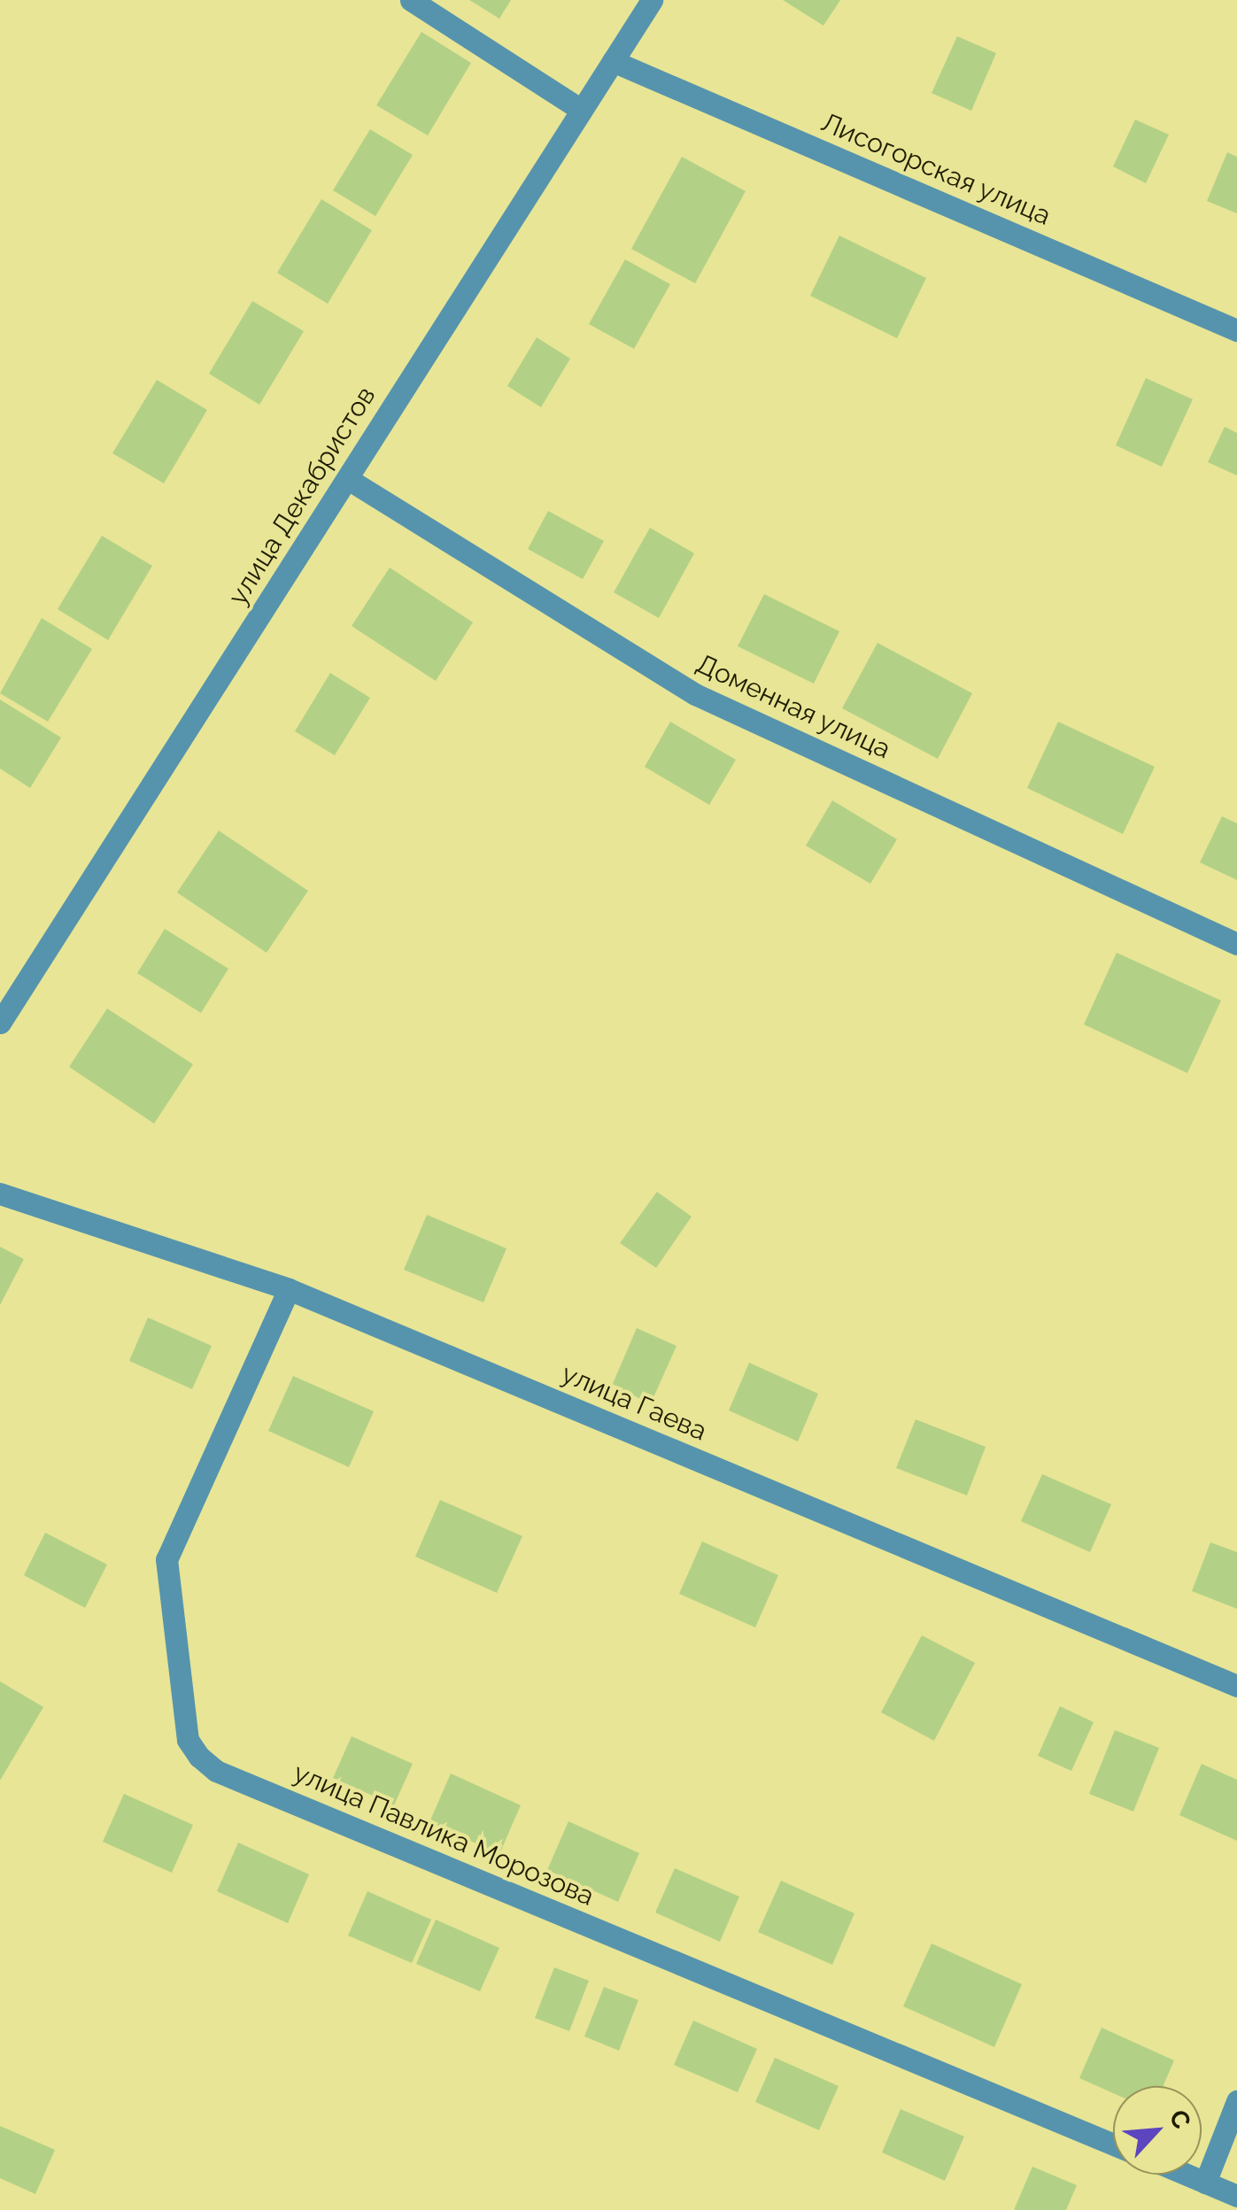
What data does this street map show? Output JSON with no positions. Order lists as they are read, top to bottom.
{
  "streets": {
    "street": [
      "Лисогорская улица",
      "улица Декабристов",
      "Доменная улица",
      "улица Гаева",
      "улица Павлика Морозова"
    ]
  },
  "crossings": [
    ["Лисогорская улица", "улица Декабристов"],
    ["улица Декабристов", "Доменная улица"],
    ["улица Гаева", "улица Павлика Морозова"]
  ],
  "north": "top right"
}
